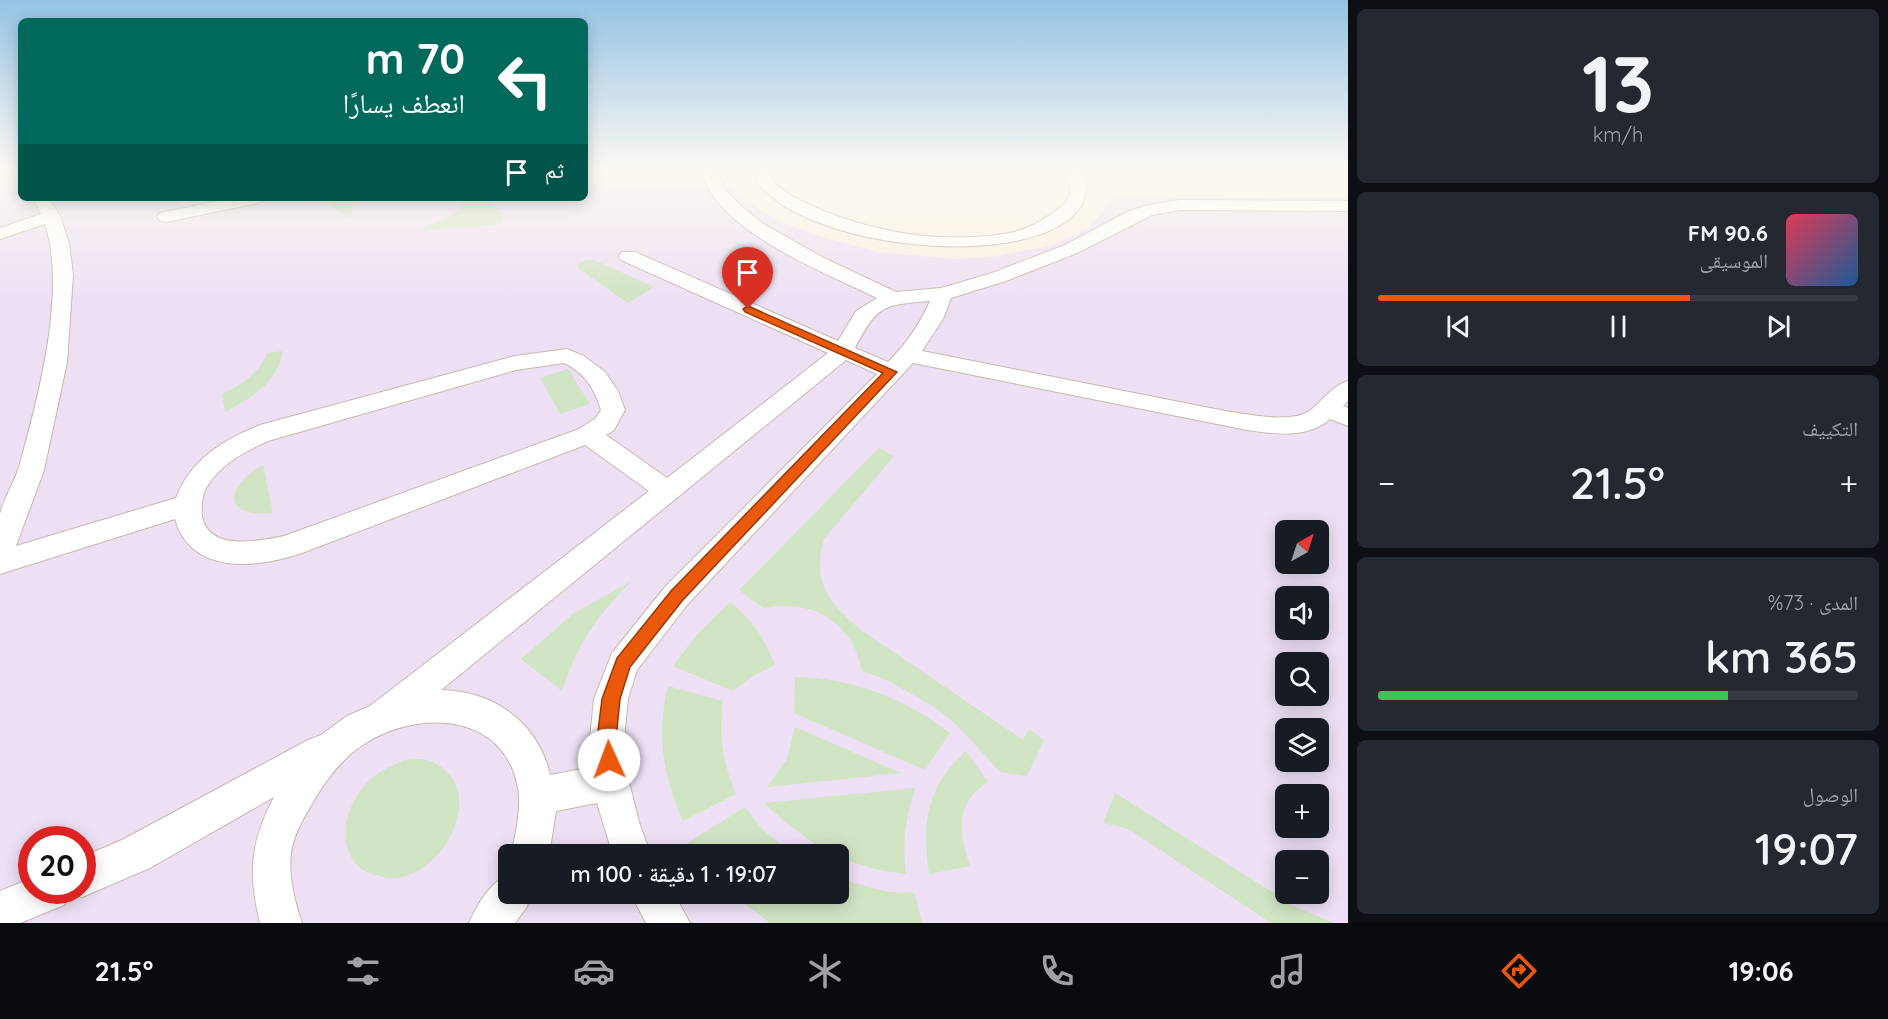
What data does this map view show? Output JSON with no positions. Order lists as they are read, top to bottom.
{
  "north": "top right",
  "page": {
    "tile": [
      ["13", "km/h"],
      "التكييف",
      ["المدى · 73%", "365 km"],
      ["الوصول", "19:07"]
    ],
    "turn": ["70 m", "انعطف يسارًا"],
    "then": "ثم",
    "song": ["90.6 FM", "الموسيقى"],
    "heat": ["−", "21.5°", "+"],
    "map_buttons": ["+", "−"],
    "limit": "20",
    "trip": "19:07 · 1 دقيقة · 100 m",
    "tabs": ["19:06", "21.5°"]
  }
}
